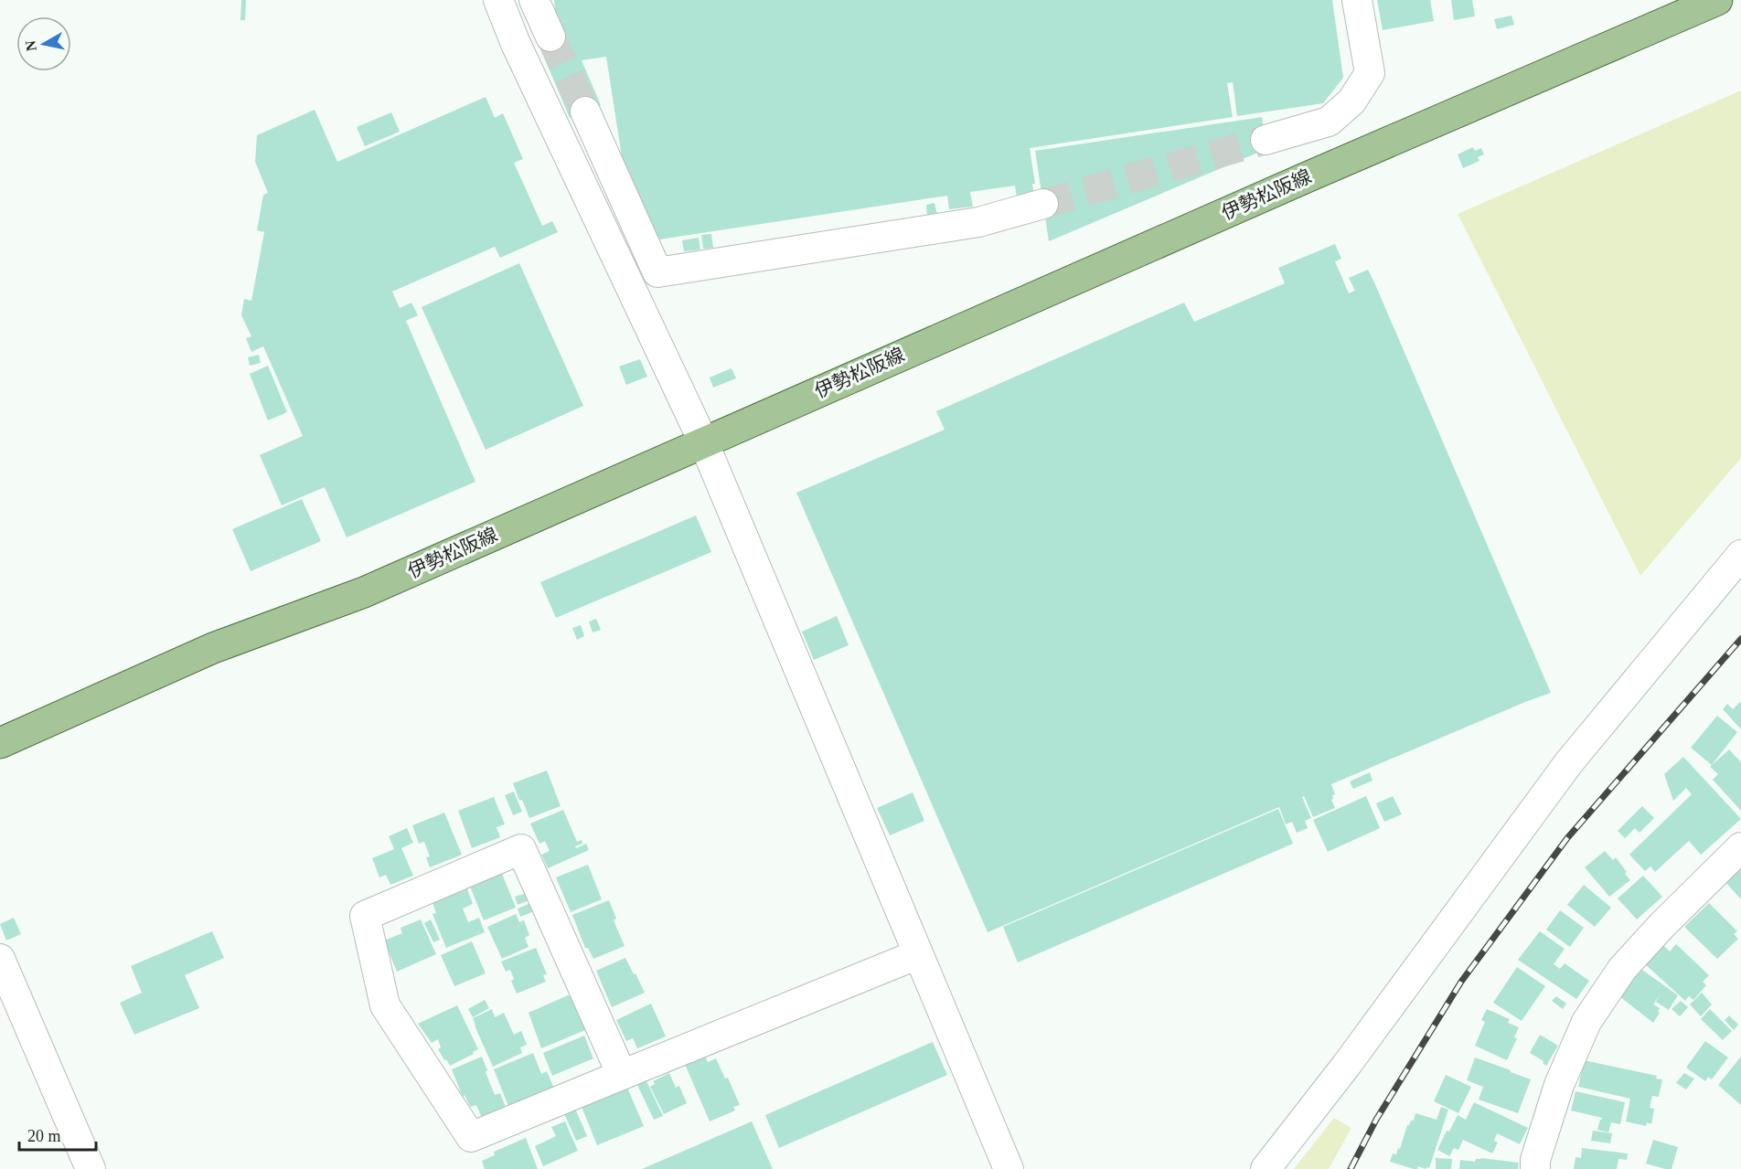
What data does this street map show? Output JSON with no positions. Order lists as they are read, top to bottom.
{
  "streets": {
    "main road": ["伊勢松阪線"]
  },
  "scale_bar": "20 m",
  "north": "left"
}
